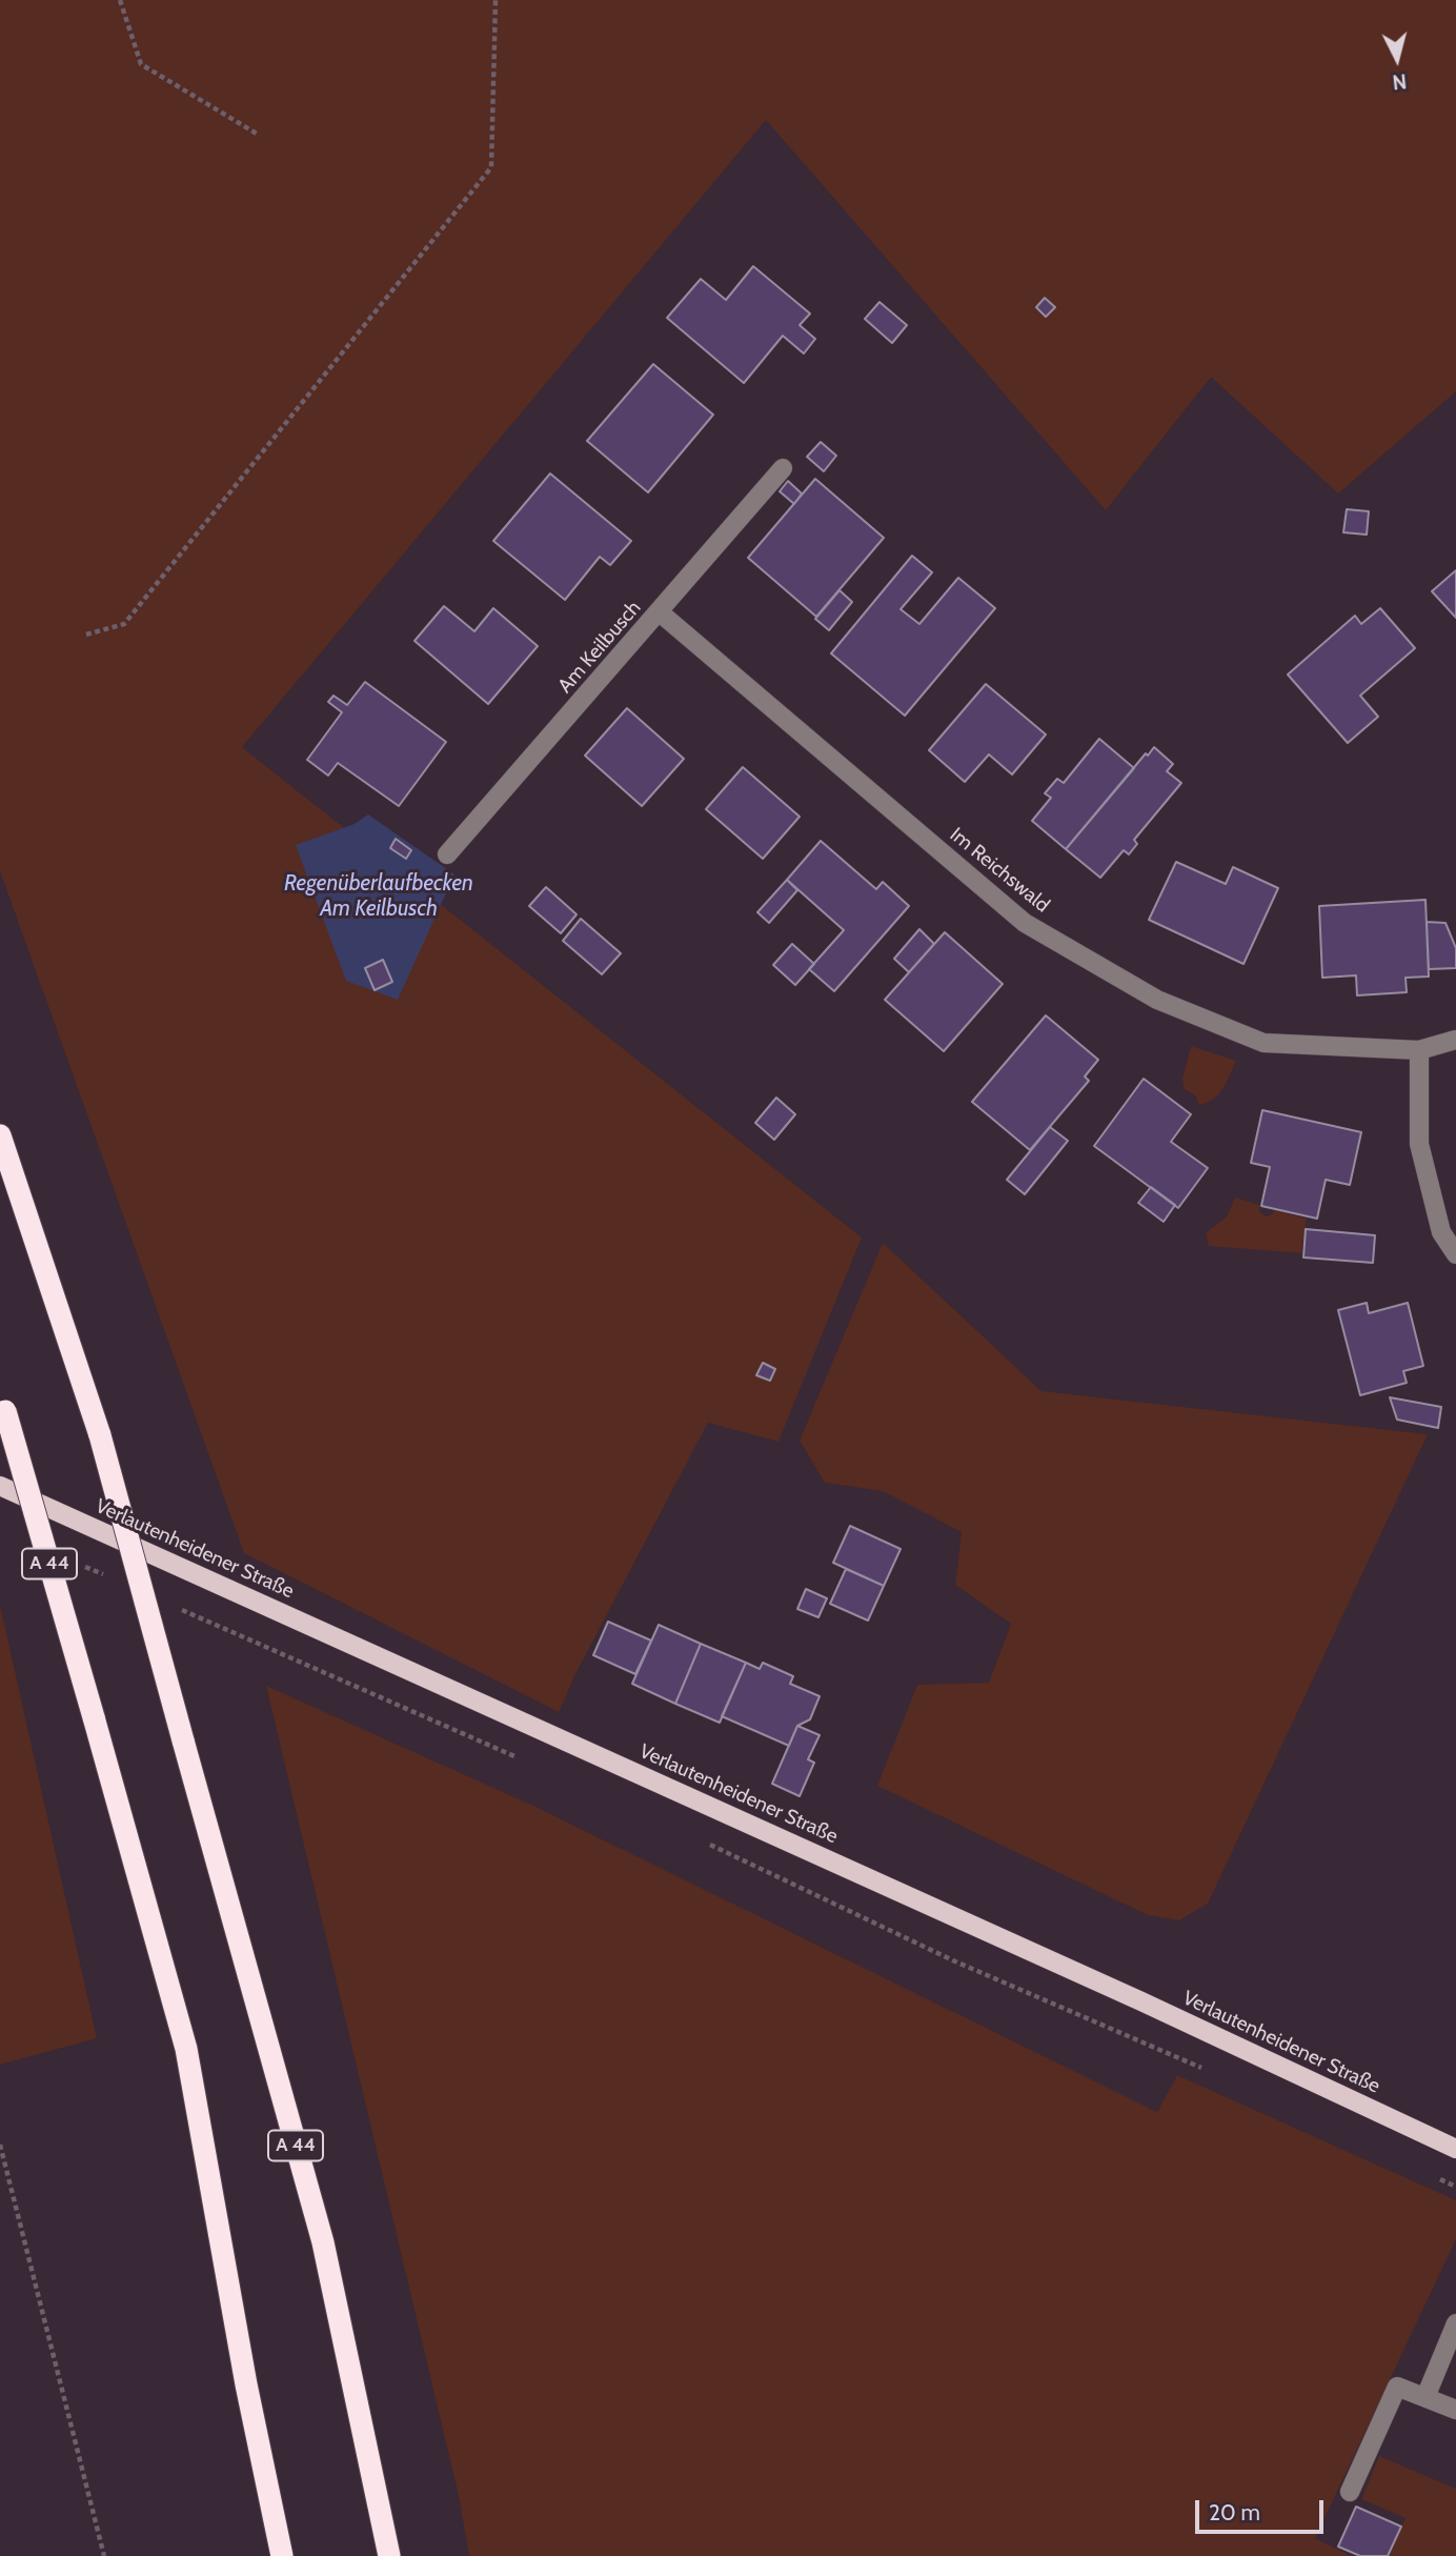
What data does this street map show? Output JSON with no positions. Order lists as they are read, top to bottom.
{
  "streets": {
    "highway": ["A 44"],
    "main road": ["Verlautenheidener Straße"],
    "street": ["Am Keilbusch", "Im Reichswald"]
  },
  "crossings": [
    ["Am Keilbusch", "Im Reichswald"]
  ],
  "water": ["Regenüberlaufbecken Am Keilbusch"],
  "scale_bar": "20 m",
  "north": "bottom"
}
